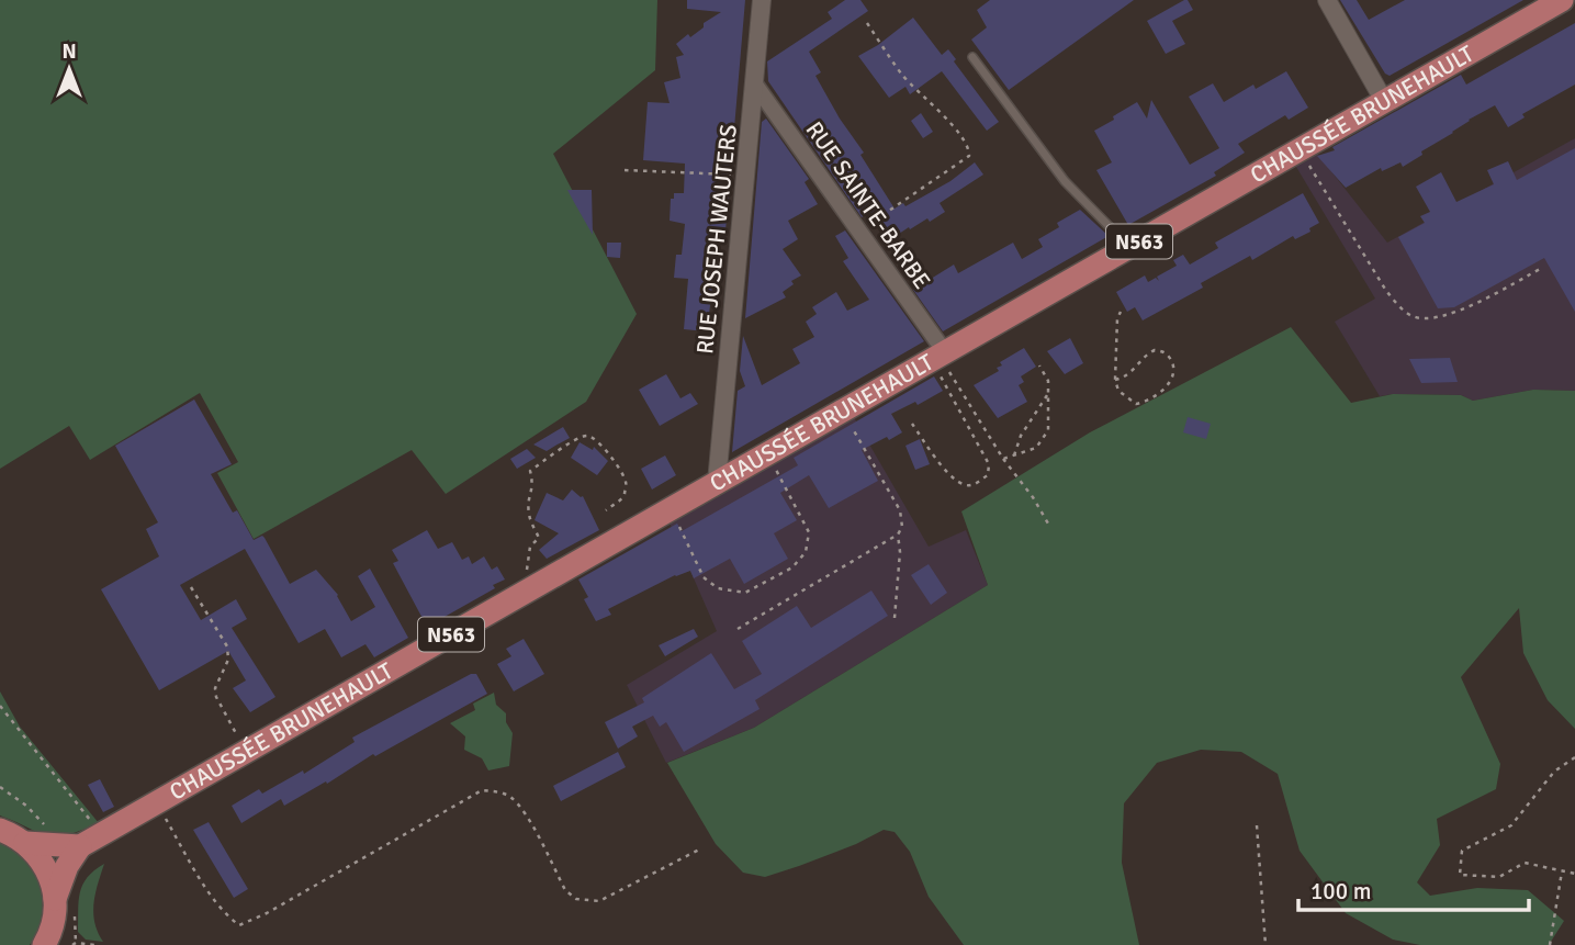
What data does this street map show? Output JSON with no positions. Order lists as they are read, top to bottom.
{
  "streets": {
    "main road": ["CHAUSSÉE BRUNEHAULT", "N563"],
    "street": ["RUE SAINTE-BARBE", "RUE JOSEPH WAUTERS"]
  },
  "crossings": [
    ["CHAUSSÉE BRUNEHAULT", "RUE SAINTE-BARBE"],
    ["CHAUSSÉE BRUNEHAULT", "RUE JOSEPH WAUTERS"],
    ["RUE SAINTE-BARBE", "RUE JOSEPH WAUTERS"]
  ],
  "scale_bar": "100 m",
  "north": "top"
}
